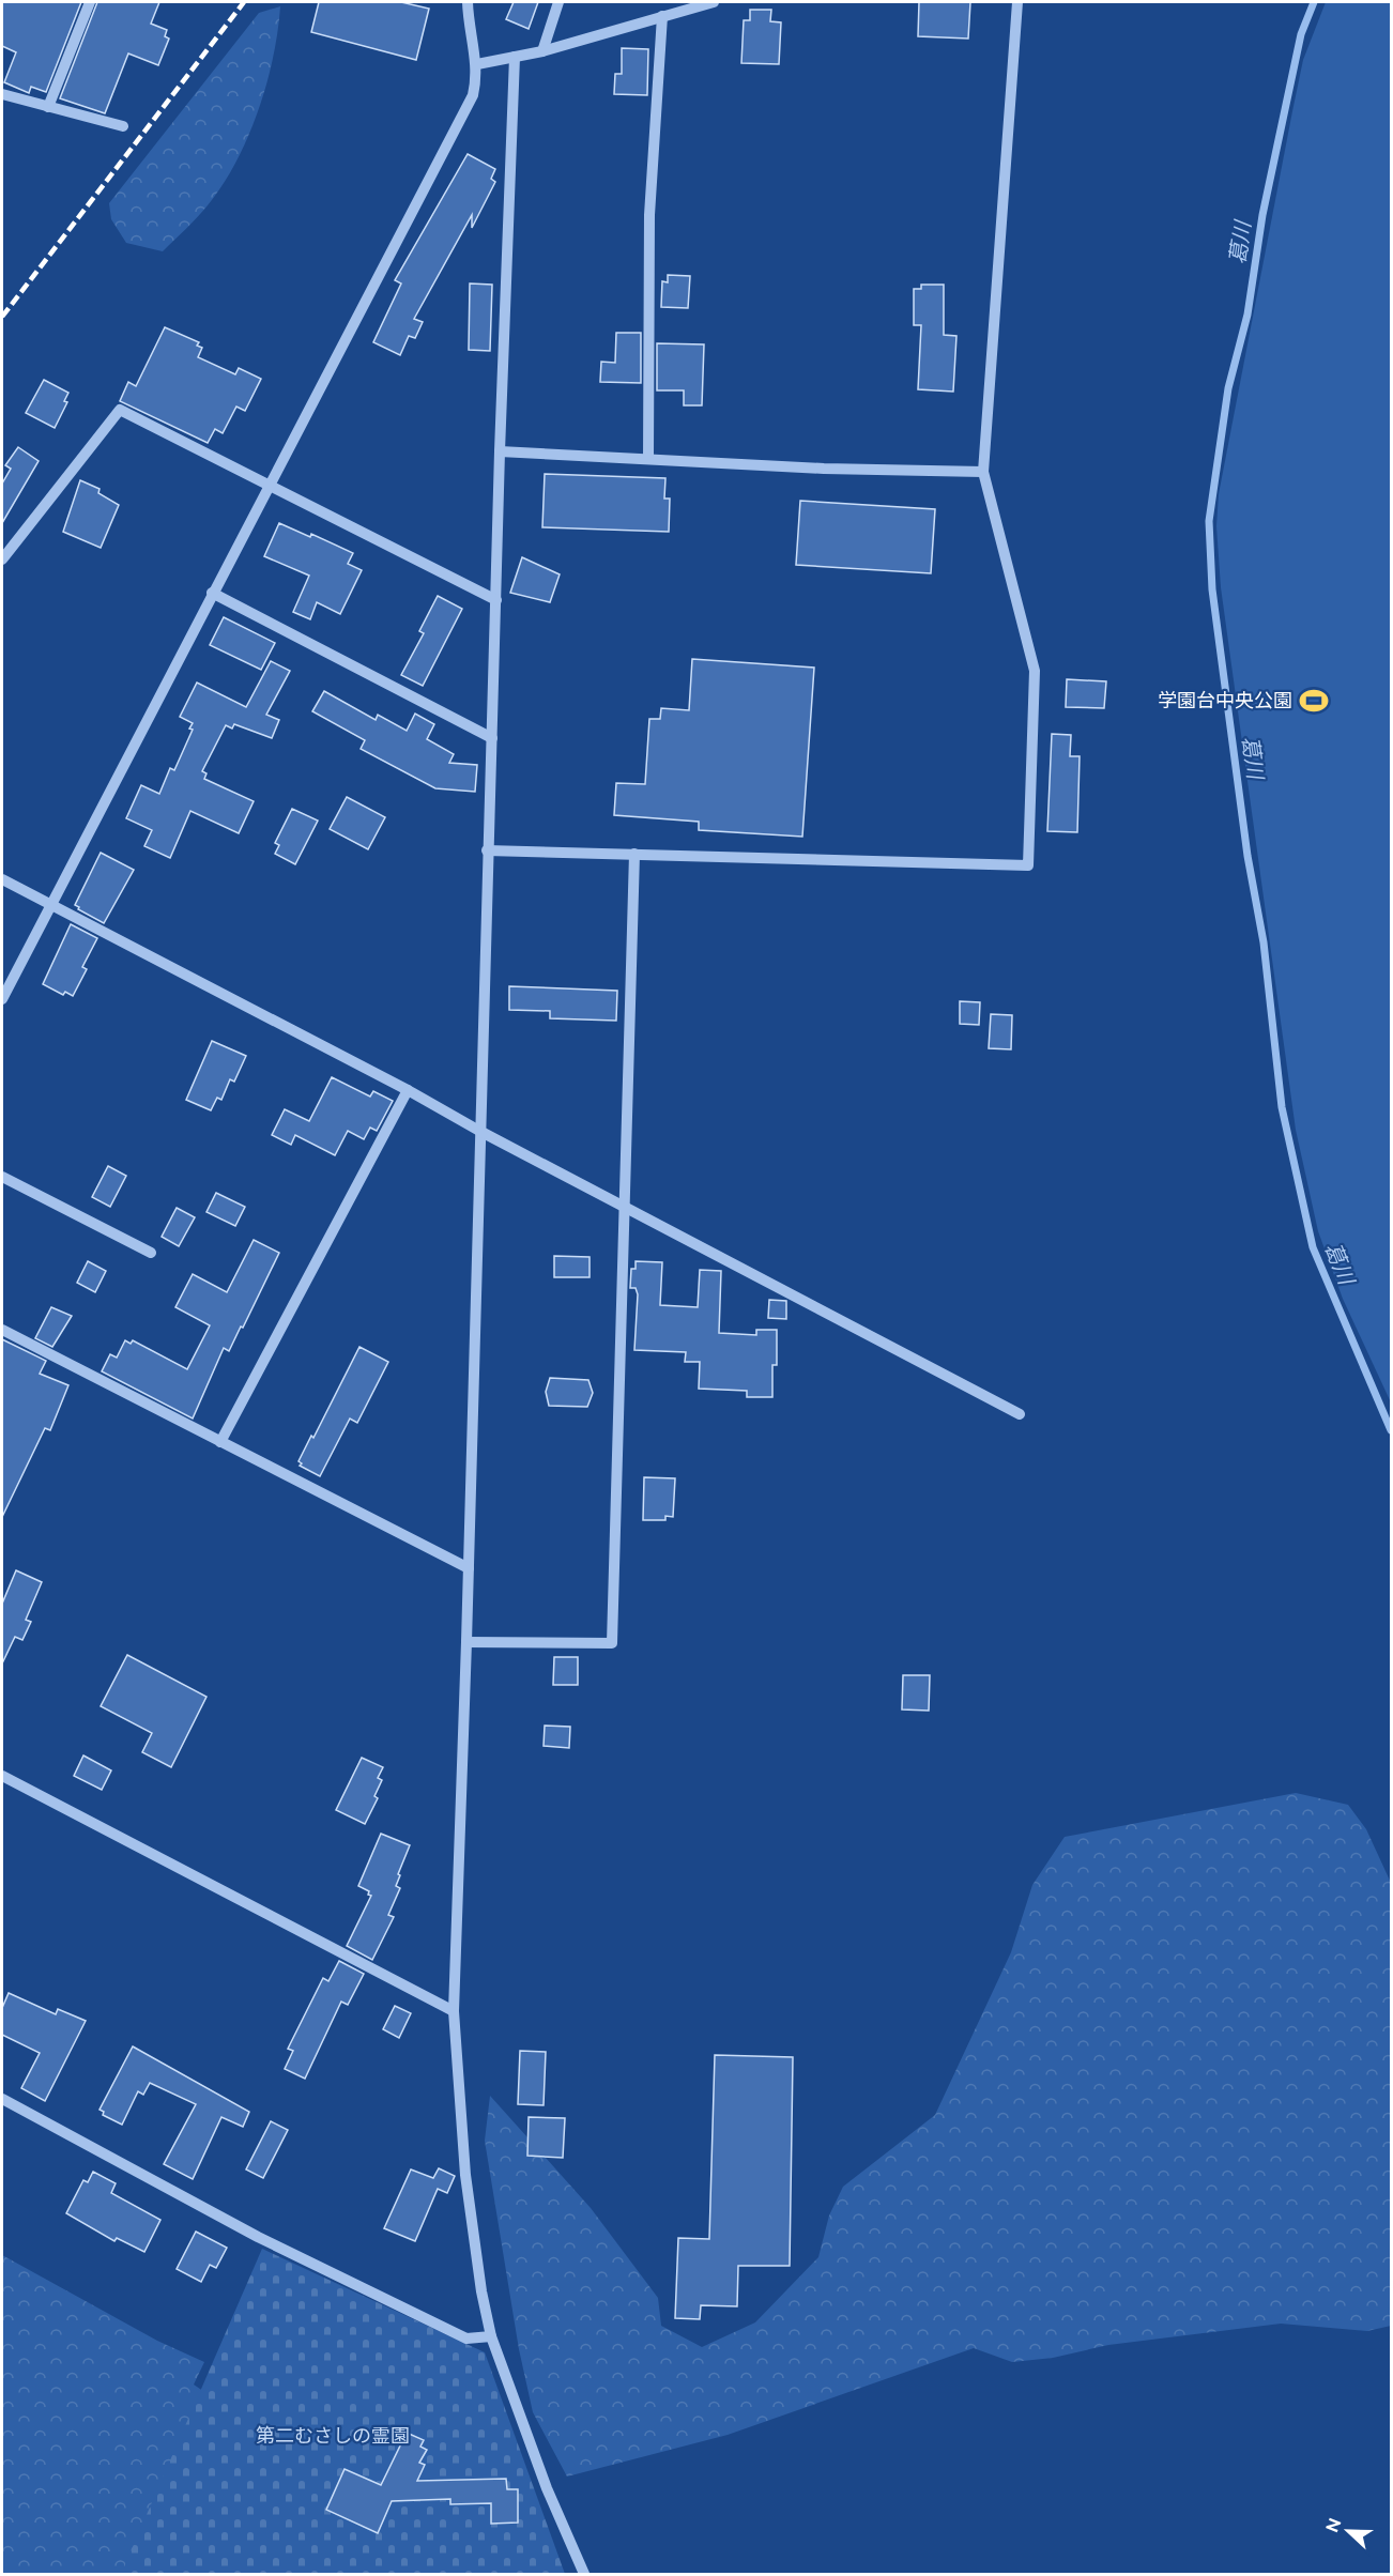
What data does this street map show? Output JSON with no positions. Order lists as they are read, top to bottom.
{
  "water": ["葛川"],
  "parks": ["第二むさしの霊園"],
  "places": {
    "sports": ["学園台中央公園"]
  },
  "north": "left"
}
